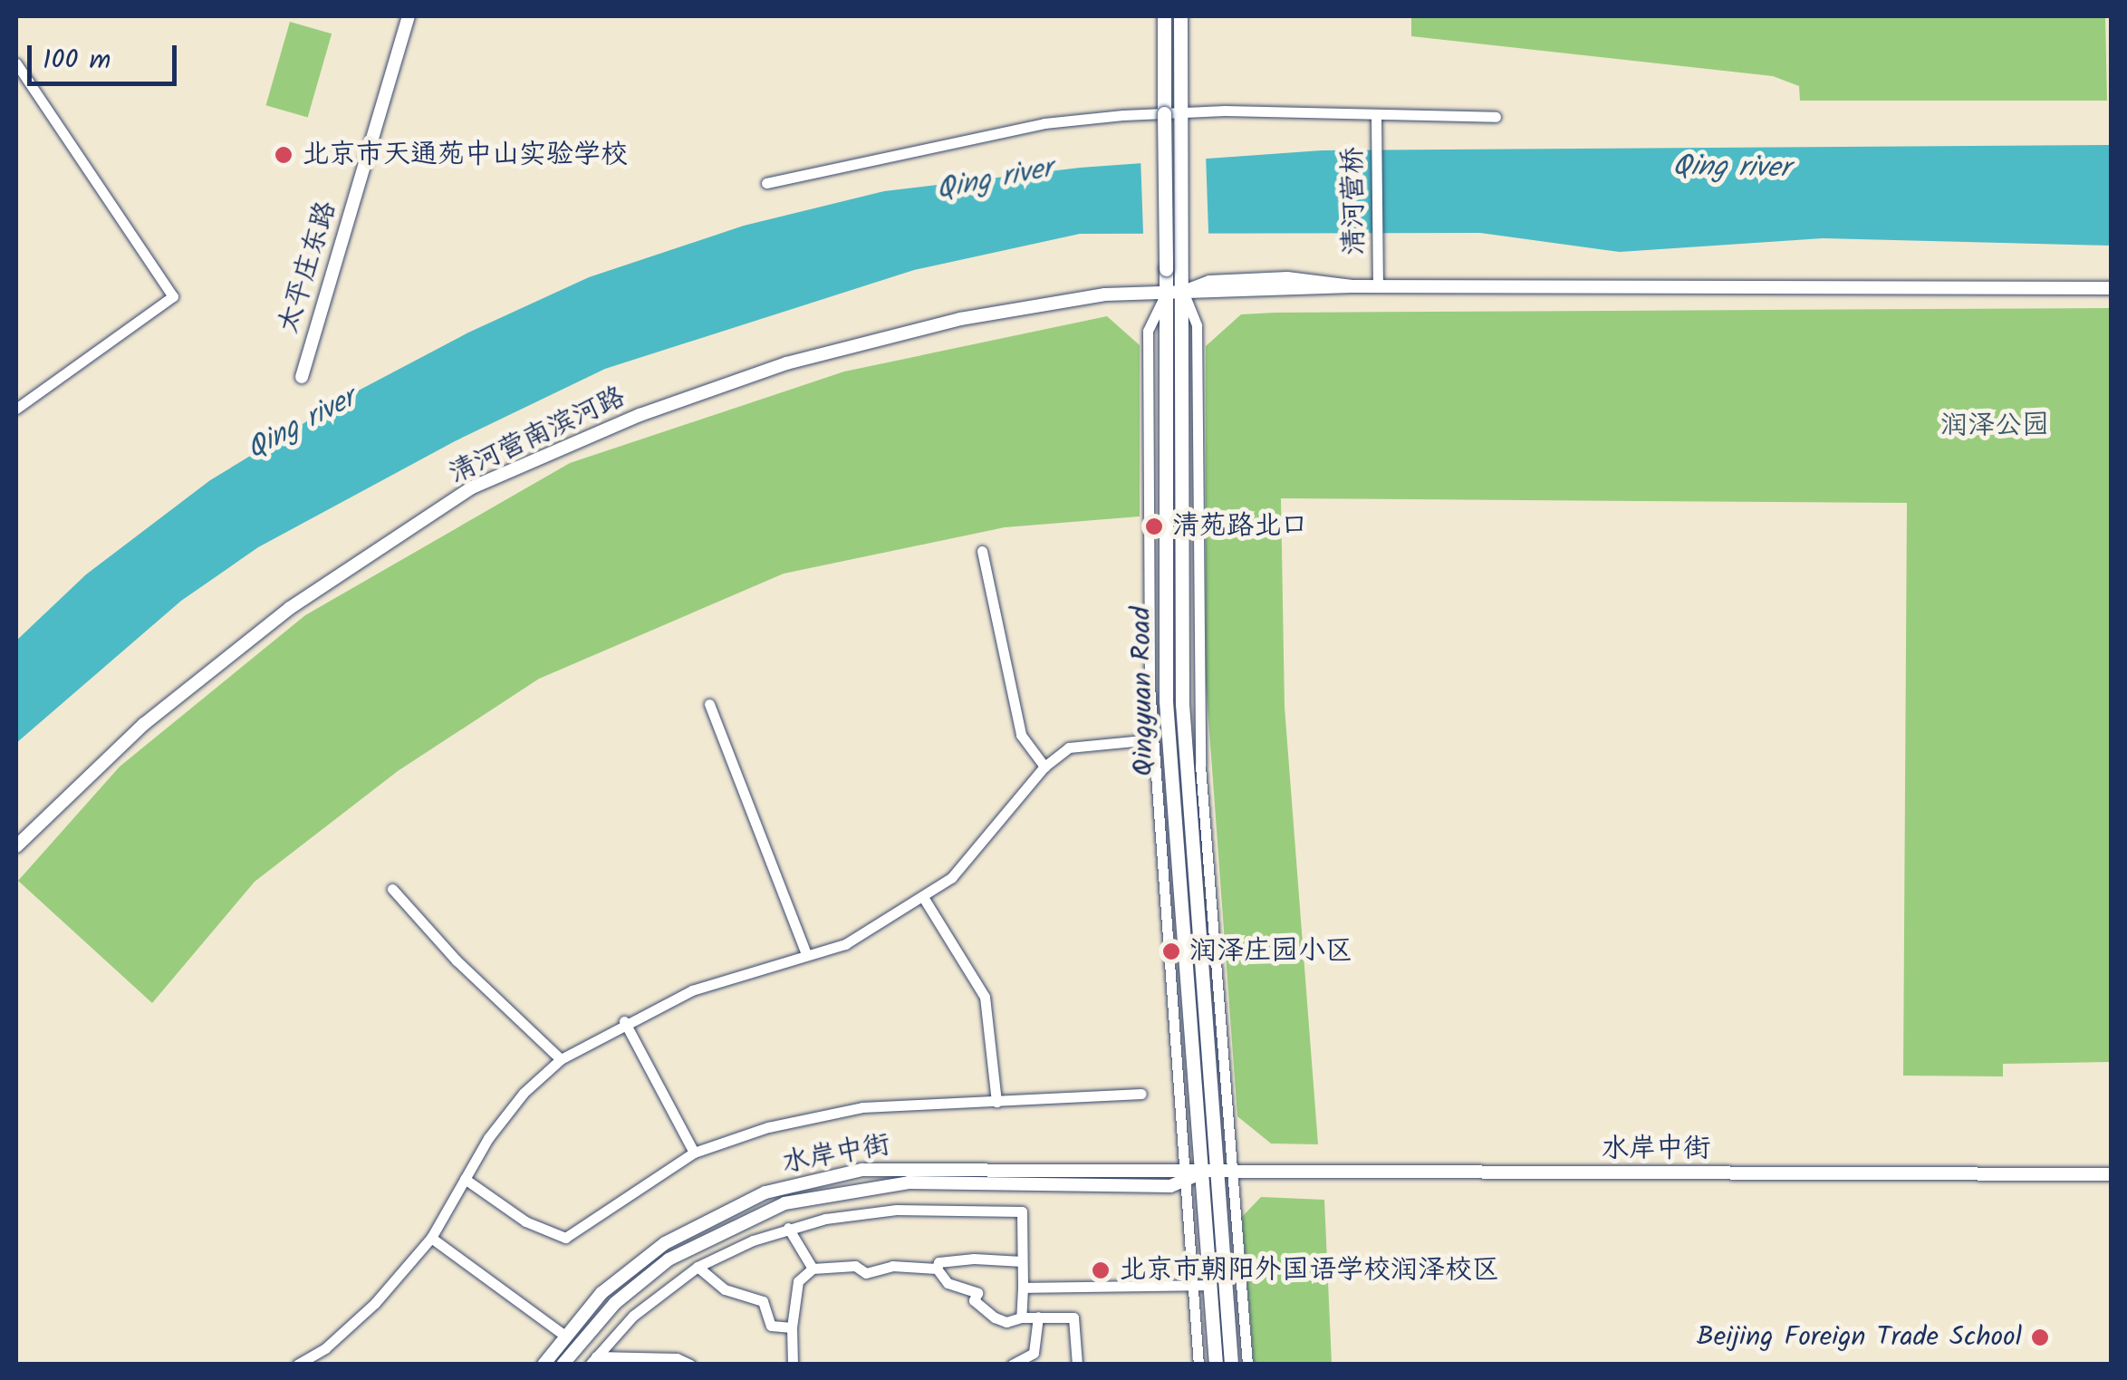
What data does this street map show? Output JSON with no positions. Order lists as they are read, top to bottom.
{
  "streets": {
    "main road": ["Qingyuan Road"],
    "street": [
      "清河营桥",
      "太平庄东路",
      "清河营南滨河路",
      "水岸中街"
    ]
  },
  "crossings": [
    ["清河营南滨河路", "Qingyuan Road"],
    ["Qingyuan Road", "水岸中街"]
  ],
  "water": ["Qing river"],
  "parks": ["润泽公园"],
  "places": [
    "北京市天通苑中山实验学校",
    "清苑路北口",
    "润泽庄园小区",
    "北京市朝阳外国语学校润泽校区",
    "Beijing Foreign Trade School"
  ],
  "scale_bar": "100 m"
}
